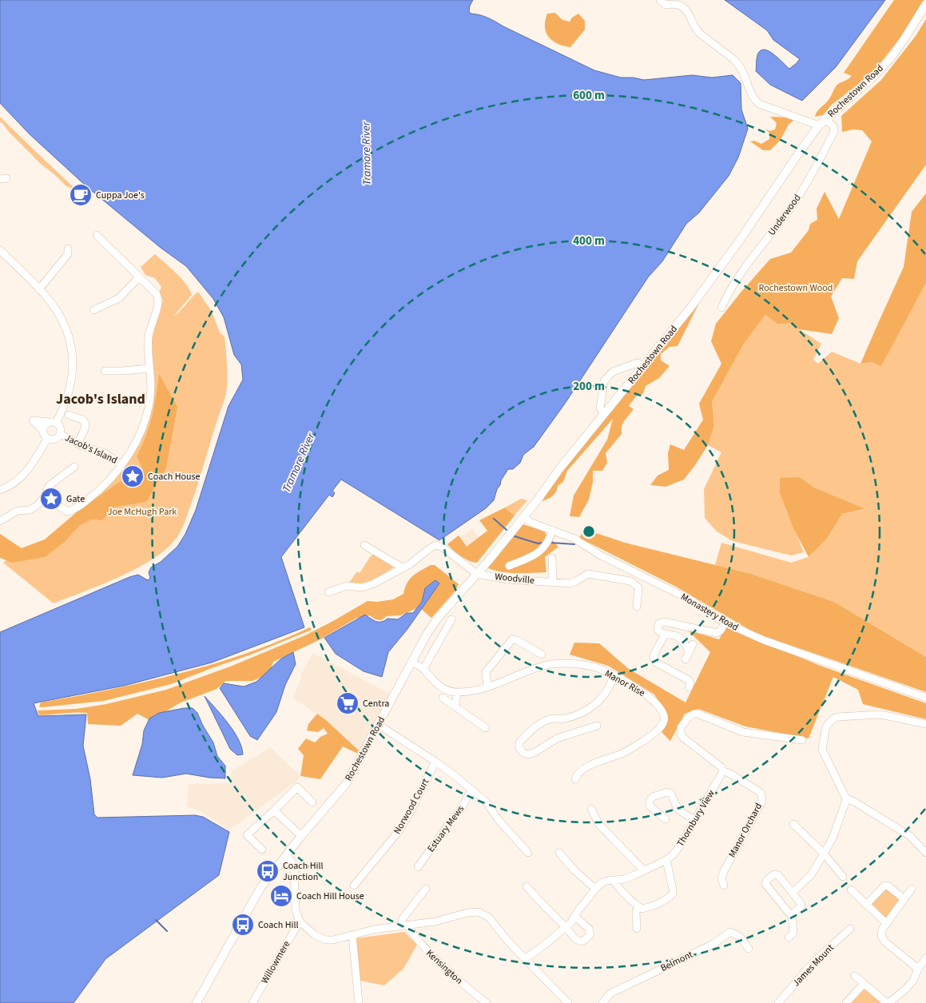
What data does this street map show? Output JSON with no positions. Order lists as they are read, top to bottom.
{
  "streets": {
    "main road": ["Rochestown Road"],
    "street": [
      "Underwood",
      "Jacob's Island",
      "Woodville",
      "Monastery Road",
      "Manor Rise",
      "Norwood Court",
      "Thornbury View",
      "Estuary Mews",
      "Manor Orchard",
      "Belmont",
      "Willowmere",
      "James Mount",
      "Kensington"
    ]
  },
  "crossings": [
    ["Rochestown Road", "Underwood"],
    ["Rochestown Road", "Woodville"],
    ["Rochestown Road", "Monastery Road"],
    ["Thornbury View", "Manor Orchard"]
  ],
  "districts": ["Jacob's Island"],
  "water": ["Tramore River"],
  "parks": ["Rochestown Wood", "Joe McHugh Park"],
  "places": {
    "cafe": ["Cuppa Joe's"],
    "place": ["Coach House", "Gate"],
    "supermarket": ["Centra"],
    "bus stop": ["Coach Hill Junction", "Coach Hill"],
    "hotel": ["Coach Hill House"]
  },
  "rings": ["600 m", "400 m", "200 m"]
}
